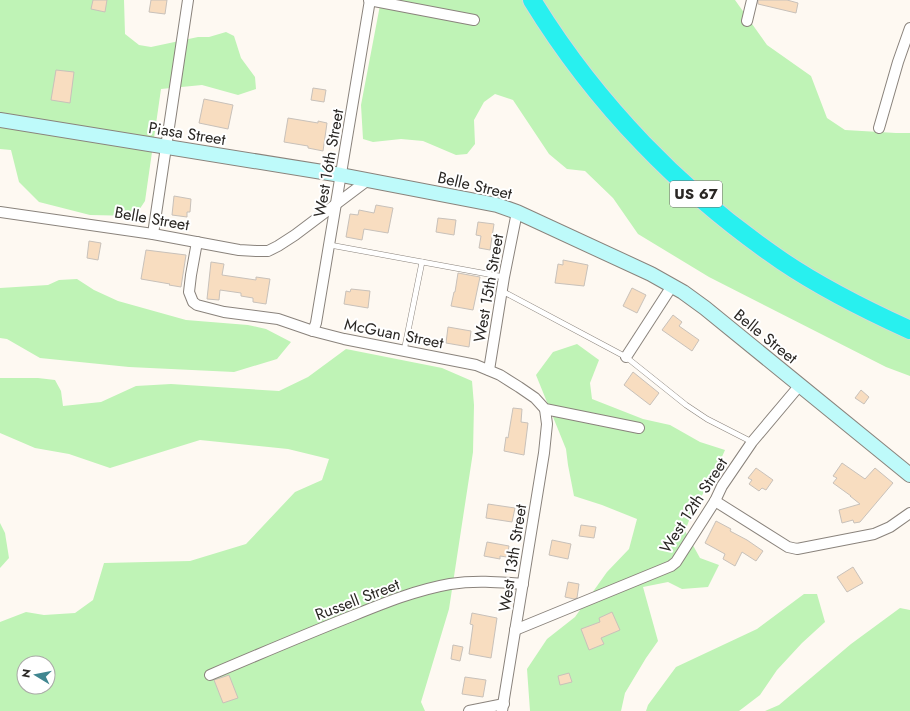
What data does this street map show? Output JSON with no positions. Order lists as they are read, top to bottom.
{
  "streets": {
    "highway": ["US 67"],
    "street": [
      "Piasa Street",
      "West 16th Street",
      "Belle Street",
      "West 15th Street",
      "McGuan Street",
      "West 12th Street",
      "West 13th Street",
      "Russell Street"
    ]
  },
  "crossings": [
    ["Piasa Street", "West 16th Street"],
    ["Piasa Street", "Belle Street"],
    ["West 16th Street", "Belle Street"],
    ["West 16th Street", "McGuan Street"],
    ["Belle Street", "West 15th Street"],
    ["Belle Street", "McGuan Street"],
    ["Belle Street", "West 12th Street"],
    ["West 15th Street", "McGuan Street"],
    ["McGuan Street", "West 13th Street"],
    ["West 12th Street", "West 13th Street"],
    ["West 13th Street", "Russell Street"]
  ],
  "north": "left"
}
